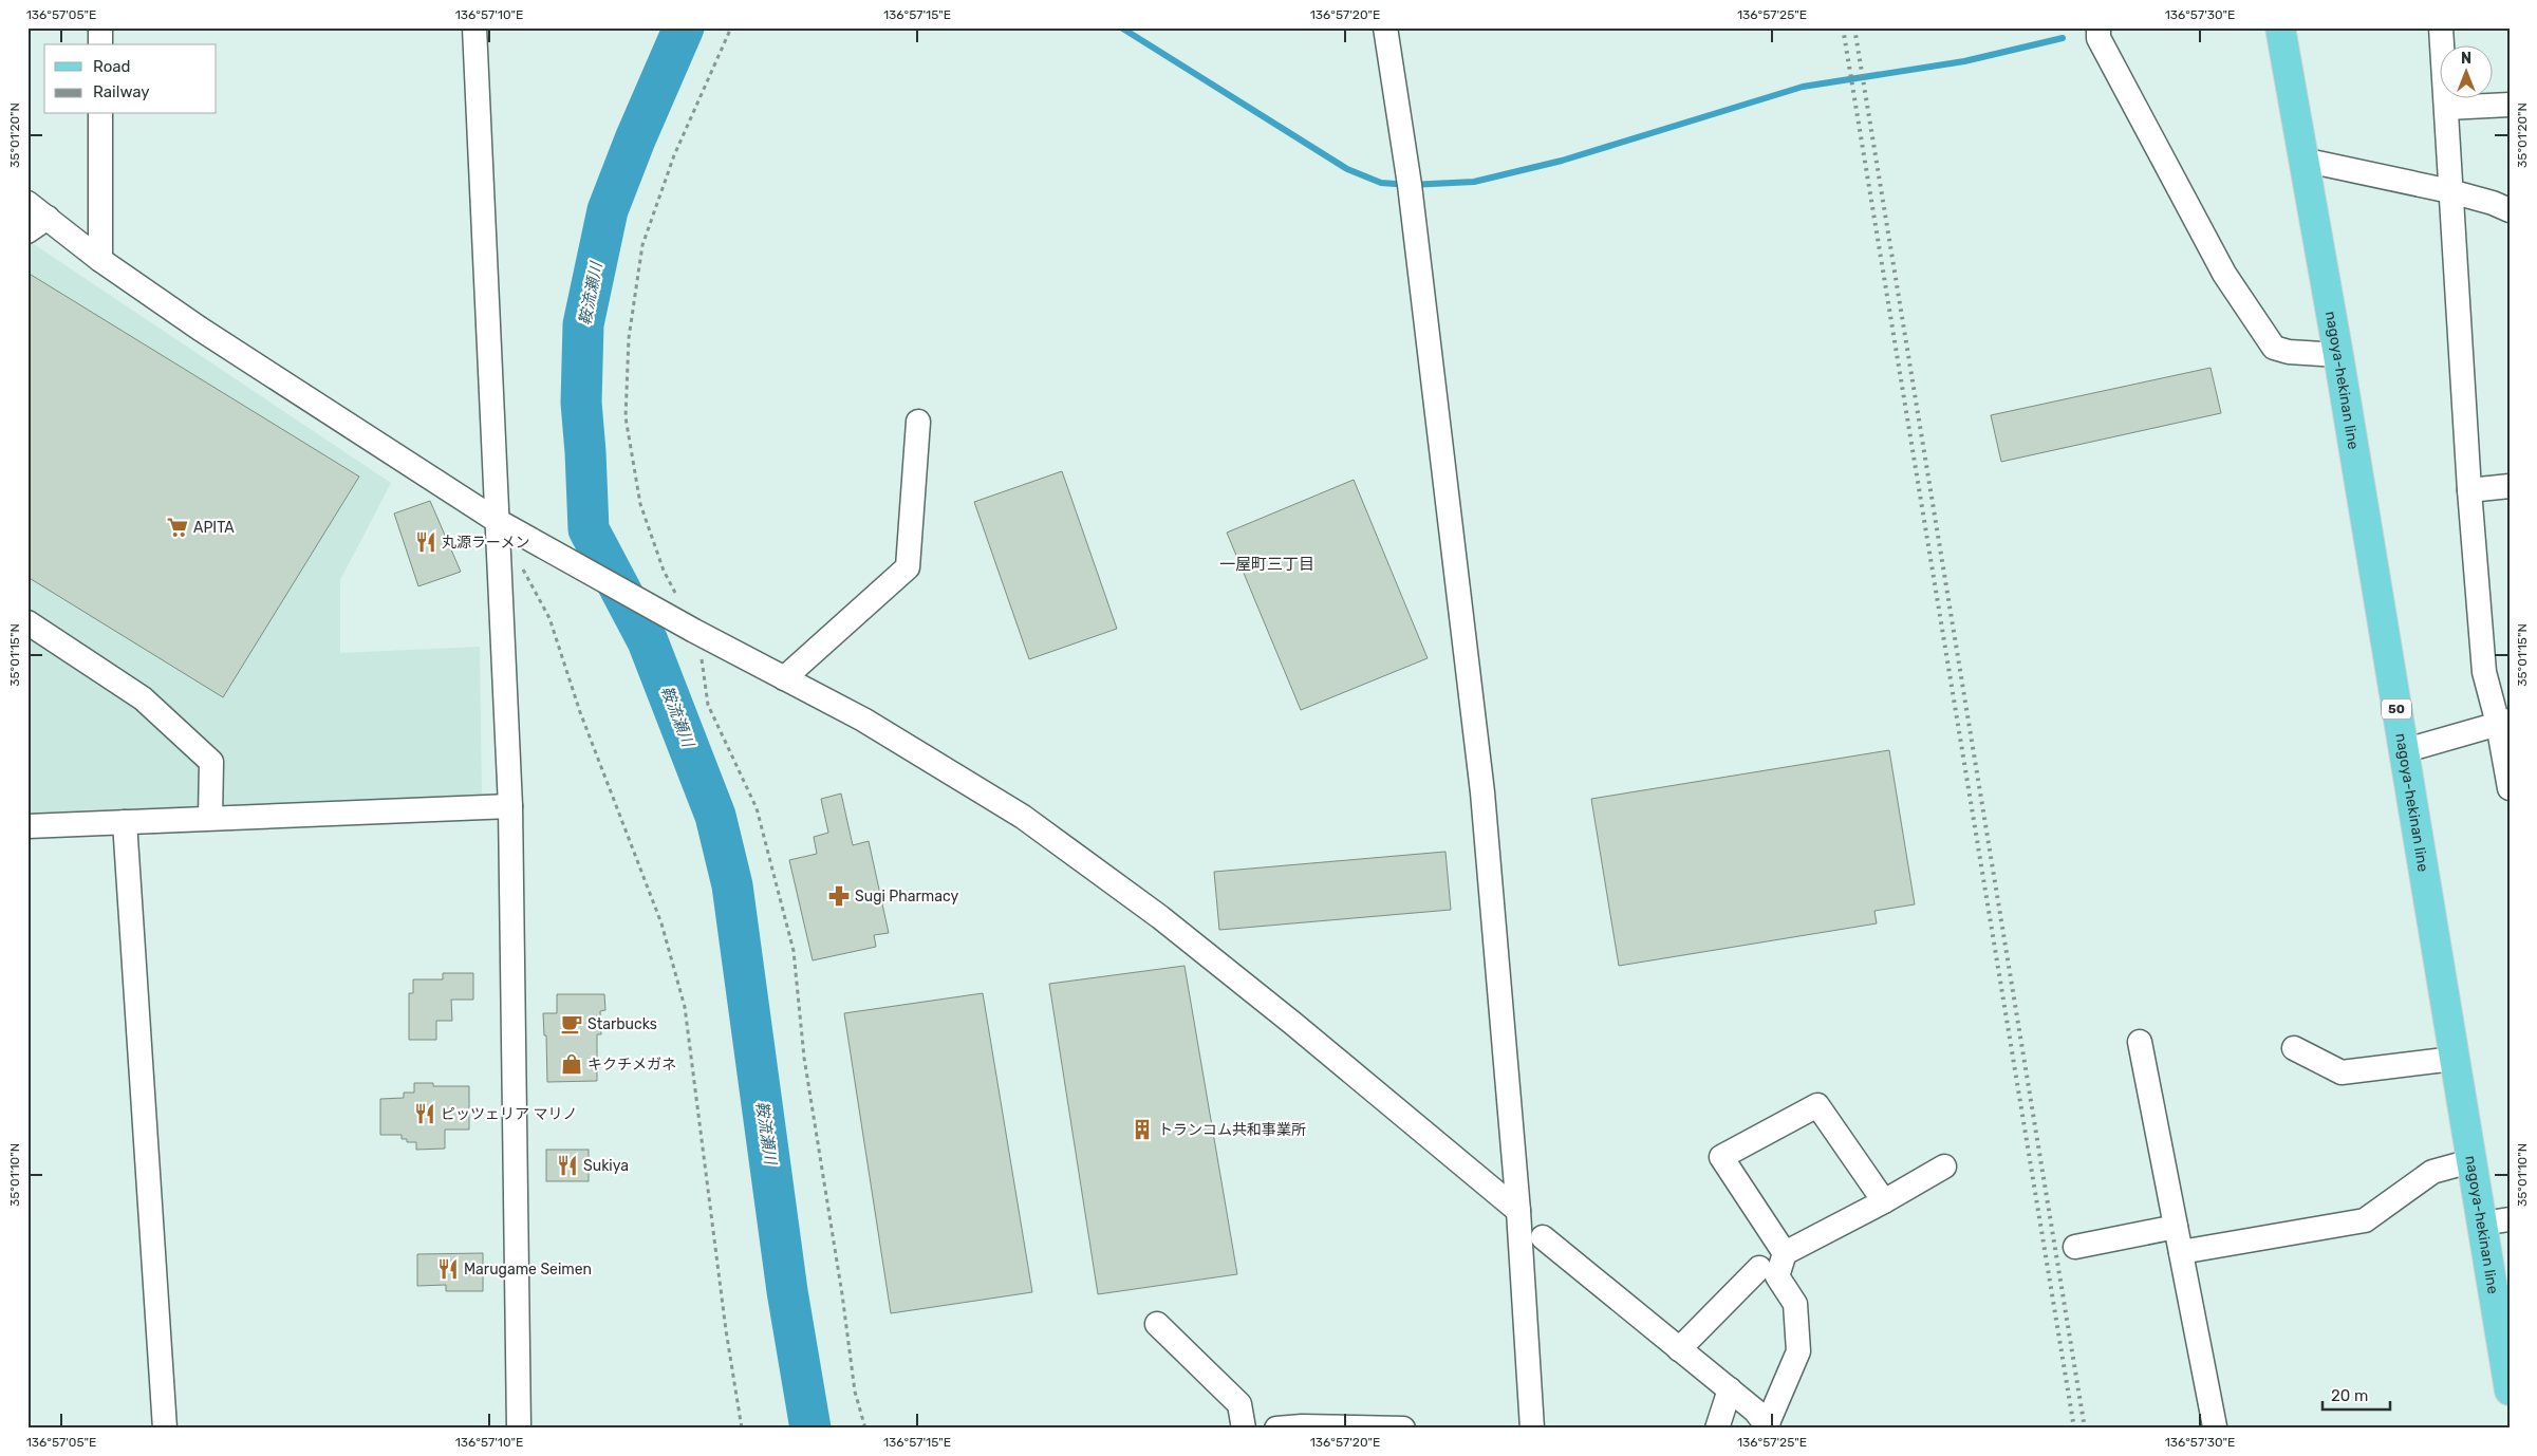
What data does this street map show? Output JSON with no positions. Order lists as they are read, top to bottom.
{
  "streets": {
    "main road": ["nagoya-hekinan line", "50"]
  },
  "districts": ["一屋町三丁目"],
  "water": ["鞍流瀬川"],
  "places": {
    "supermarket": ["APITA"],
    "restaurant": [
      "丸源ラーメン",
      "ピッツェリア マリノ",
      "Sukiya",
      "Marugame Seimen"
    ],
    "pharmacy": ["Sugi Pharmacy"],
    "cafe": ["Starbucks"],
    "shop": ["キクチメガネ"],
    "building": ["トランコム共和事業所"]
  },
  "legend": ["Road", "Railway"],
  "scale_bar": "20 m",
  "north": "top",
  "coordinates": [
    "136°57'05\"E",
    "136°57'10\"E",
    "136°57'15\"E",
    "136°57'20\"E",
    "136°57'25\"E",
    "136°57'30\"E",
    "35°01'20\"N",
    "35°01'15\"N",
    "35°01'10\"N"
  ]
}
